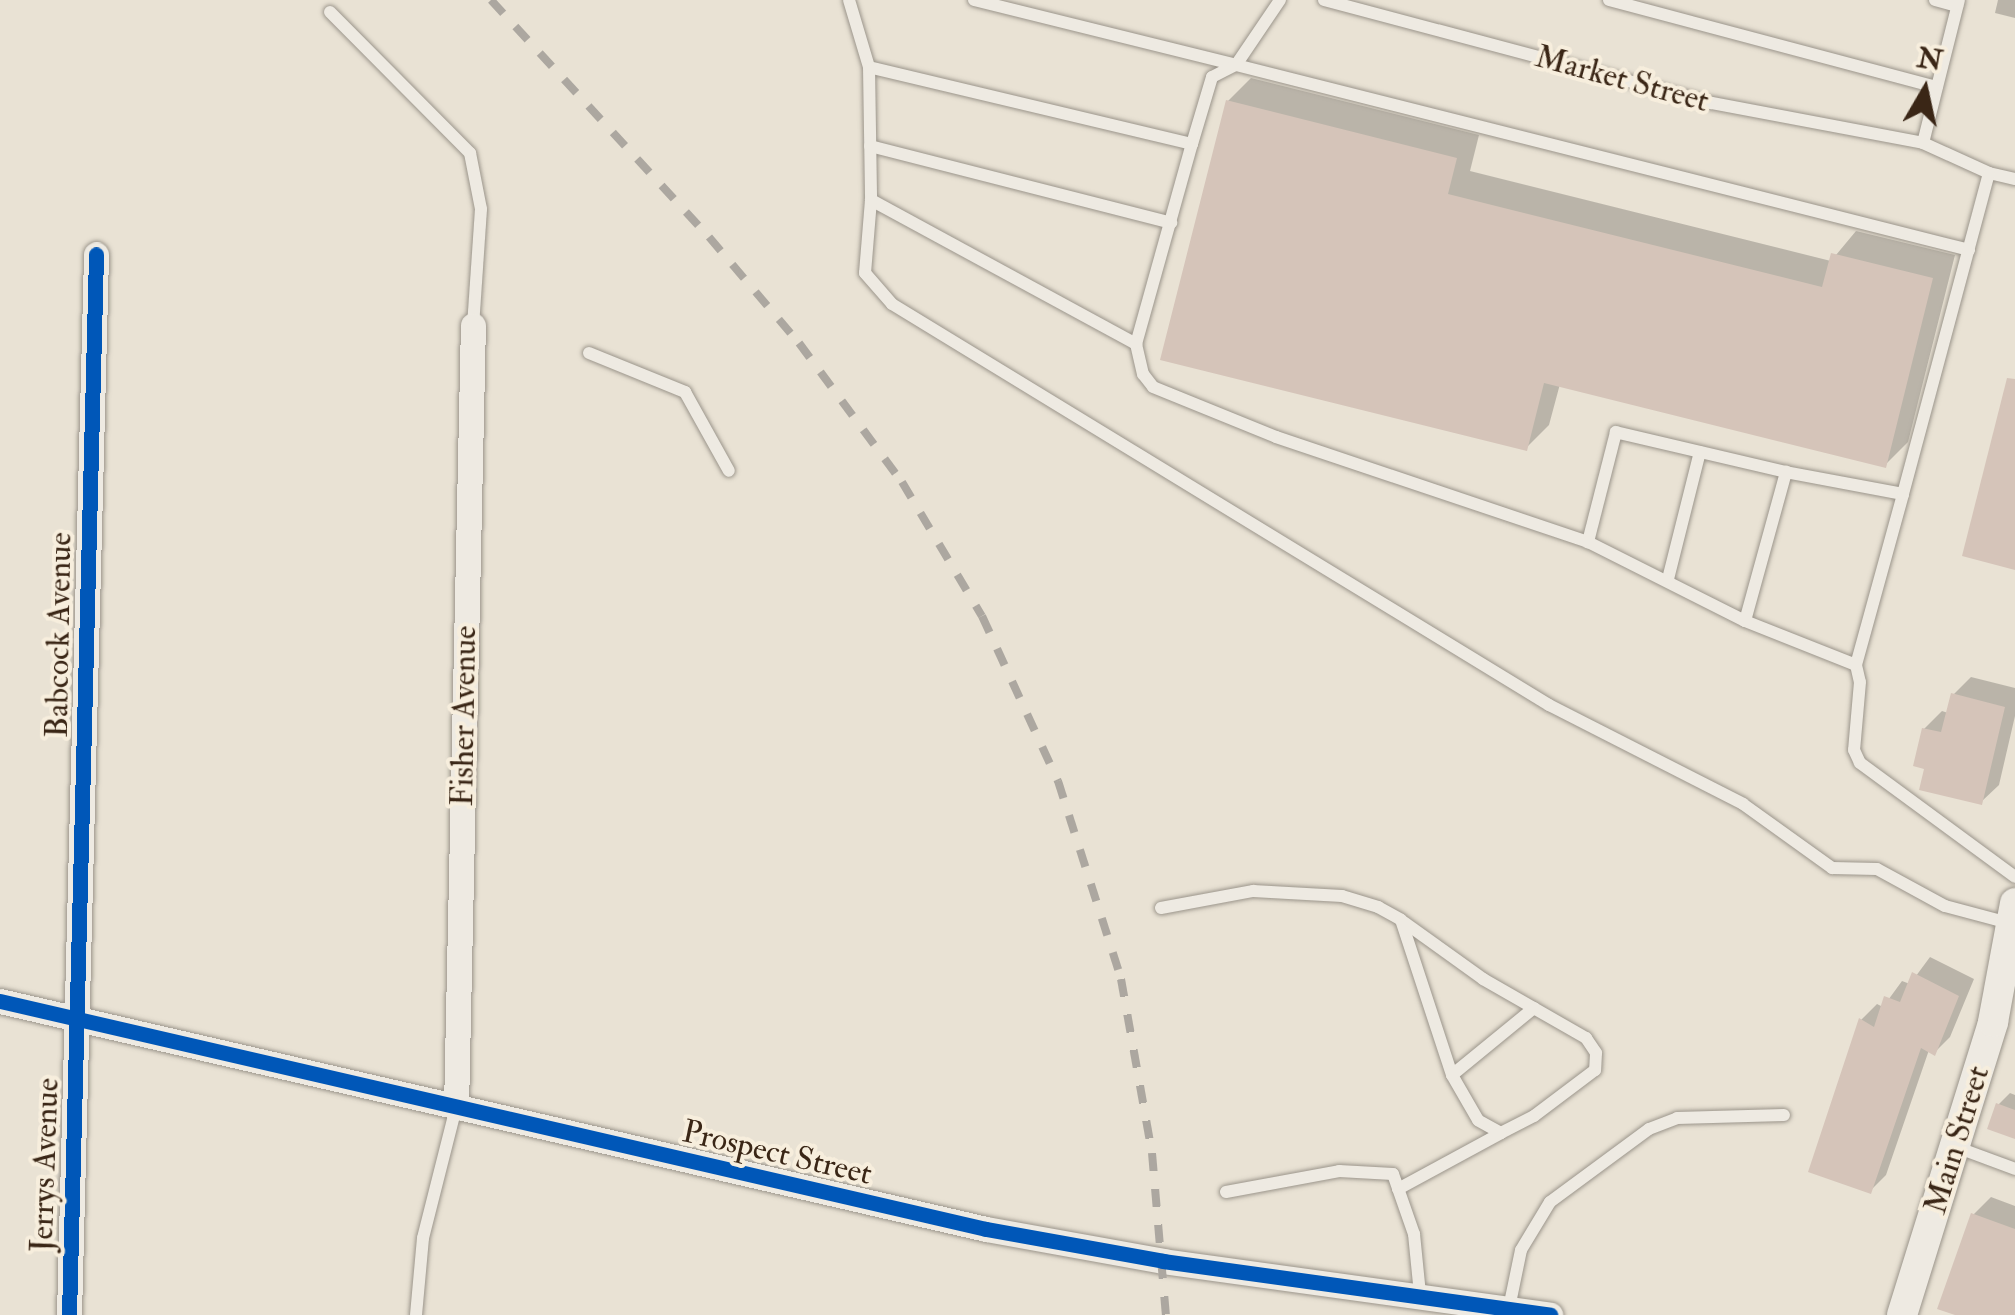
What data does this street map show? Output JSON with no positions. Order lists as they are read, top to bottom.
{
  "streets": {
    "street": [
      "Babcock Avenue",
      "Fisher Avenue",
      "Main Street",
      "Prospect Street",
      "Jerrys Avenue"
    ],
    "lane": ["Market Street"]
  },
  "crossings": [
    ["Babcock Avenue", "Prospect Street"],
    ["Babcock Avenue", "Jerrys Avenue"],
    ["Fisher Avenue", "Prospect Street"],
    ["Prospect Street", "Jerrys Avenue"]
  ],
  "north": "top"
}
